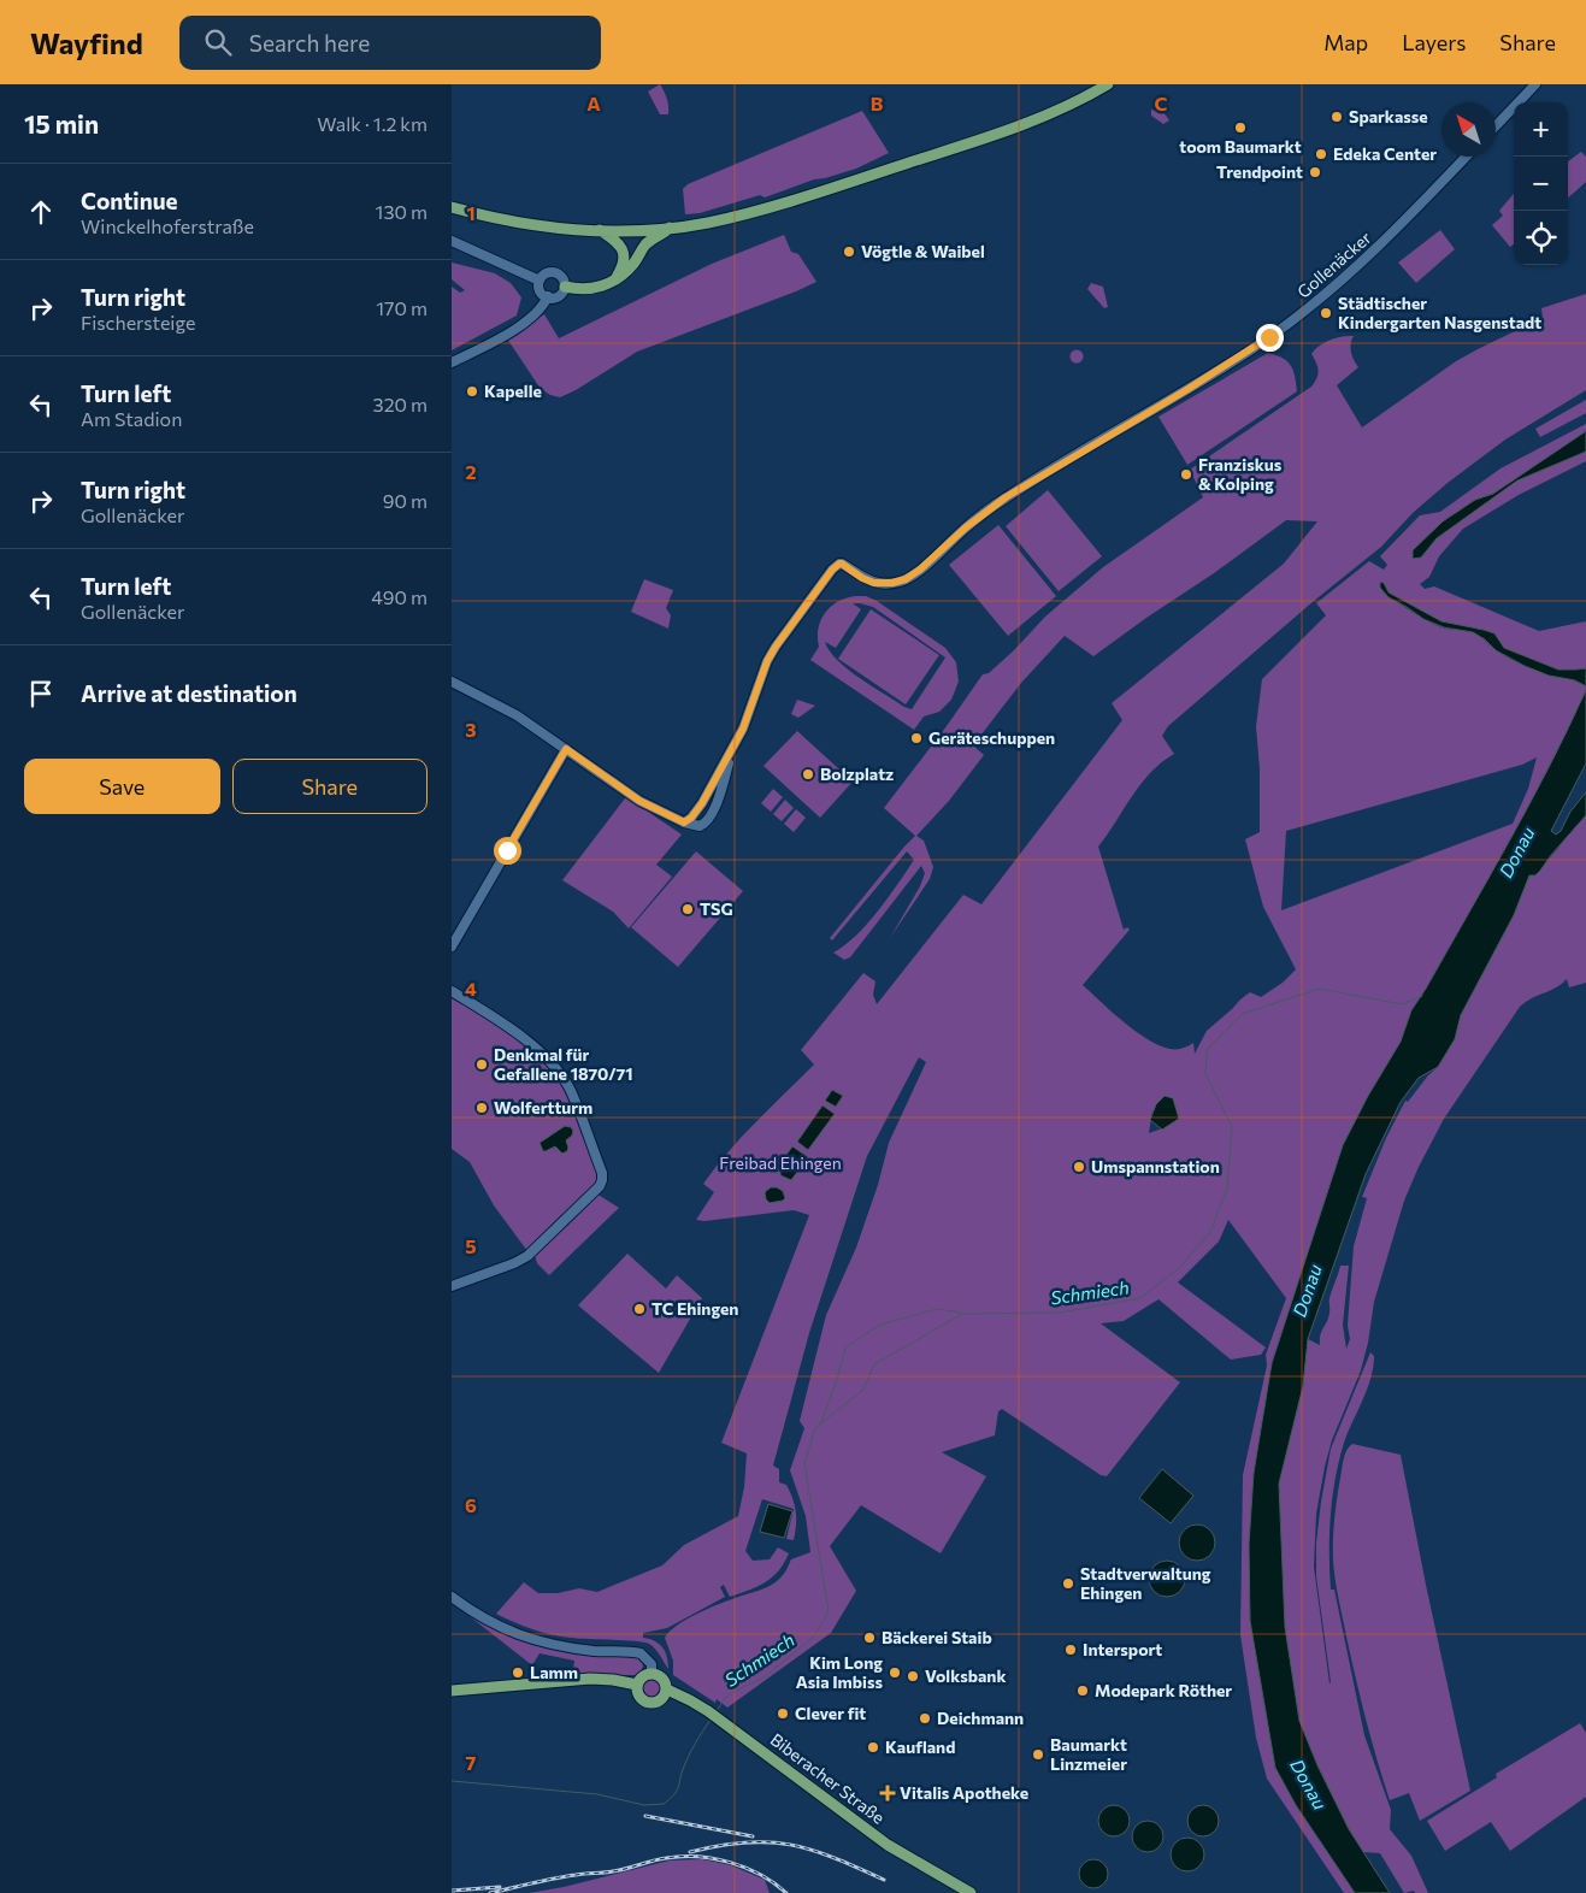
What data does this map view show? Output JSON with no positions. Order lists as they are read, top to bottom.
{
  "streets": {
    "main road": ["Biberacher Straße"],
    "street": ["Gollenäcker"]
  },
  "water": ["Donau", "Schmiech"],
  "parks": ["Freibad Ehingen"],
  "places": {
    "other": [
      "Sparkasse",
      "toom Baumarkt",
      "Edeka Center",
      "Trendpoint",
      "Vögtle & Waibel",
      "Städtischer Kindergarten Nasgenstadt",
      "Kapelle",
      "Franziskus & Kolping",
      "Geräteschuppen",
      "Bolzplatz",
      "TSG",
      "Denkmal für Gefallene 1870/71",
      "Wolfertturm",
      "Umspannstation",
      "TC Ehingen",
      "Stadtverwaltung Ehingen",
      "Bäckerei Staib",
      "Intersport",
      "Lamm",
      "Kim Long Asia Imbiss",
      "Volksbank",
      "Modepark Röther",
      "Clever fit",
      "Deichmann",
      "Kaufland",
      "Baumarkt Linzmeier"
    ],
    "health": ["Vitalis Apotheke"]
  },
  "north": "top left",
  "page": {
    "header": "Wayfind",
    "search": "Search here",
    "nav": ["Map", "Layers", "Share"],
    "heading": ["15 min", "Walk · 1.2 km"],
    "map_buttons": ["+", "−"],
    "list": [
      ["Continue", "Winckelhoferstraße", "130 m"],
      ["Turn right", "Fischersteige", "170 m"],
      ["Turn left", "Am Stadion", "320 m"],
      ["Turn right", "Gollenäcker", "90 m"],
      ["Turn left", "Gollenäcker", "490 m"],
      "Arrive at destination"
    ],
    "buttons": ["Save", "Share"]
  },
  "grid": {
    "columns": ["A", "B", "C"],
    "rows": [
      "1",
      "2",
      "3",
      "4",
      "5",
      "6",
      "7"
    ]
  }
}
